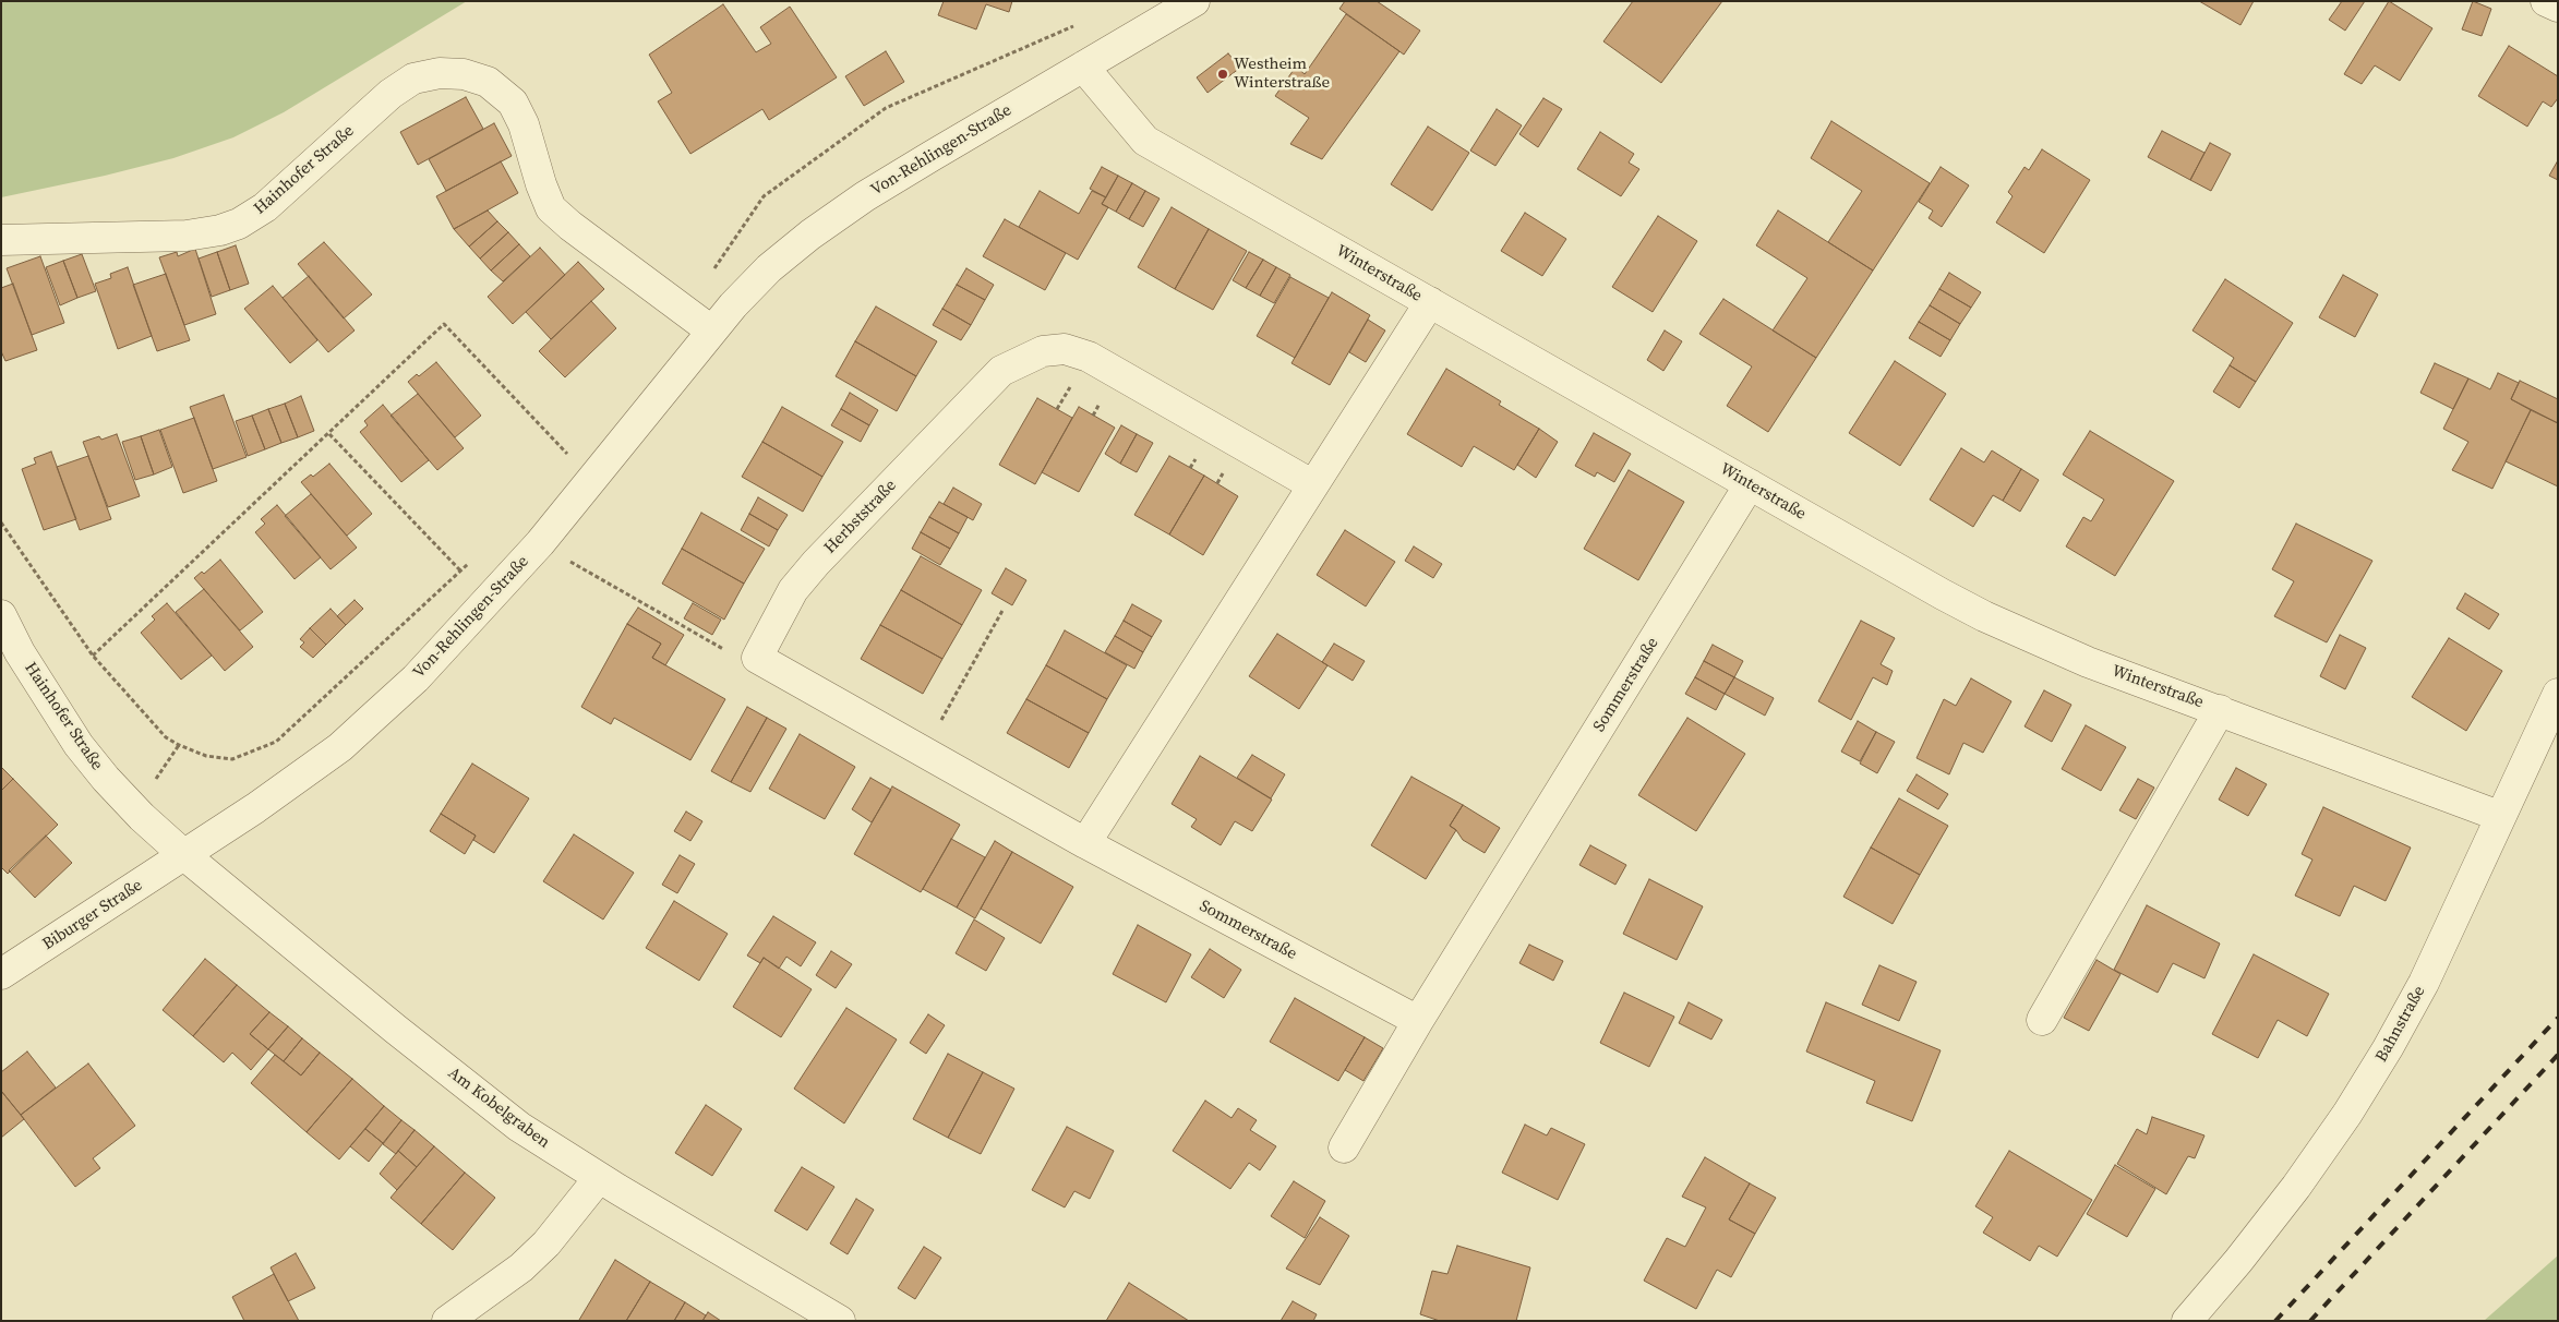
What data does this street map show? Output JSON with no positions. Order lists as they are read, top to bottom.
{
  "streets": {
    "street": [
      "Von-Rehlingen-Straße",
      "Hainhofer Straße",
      "Winterstraße",
      "Herbststraße",
      "Sommerstraße",
      "Biburger Straße",
      "Bahnstraße",
      "Am Kobelgraben"
    ]
  },
  "crossings": [
    ["Von-Rehlingen-Straße", "Hainhofer Straße"],
    ["Von-Rehlingen-Straße", "Winterstraße"],
    ["Von-Rehlingen-Straße", "Biburger Straße"],
    ["Von-Rehlingen-Straße", "Am Kobelgraben"],
    ["Hainhofer Straße", "Biburger Straße"],
    ["Hainhofer Straße", "Am Kobelgraben"],
    ["Winterstraße", "Sommerstraße"],
    ["Winterstraße", "Bahnstraße"],
    ["Biburger Straße", "Am Kobelgraben"]
  ],
  "places": ["Westheim Winterstraße"]
}
